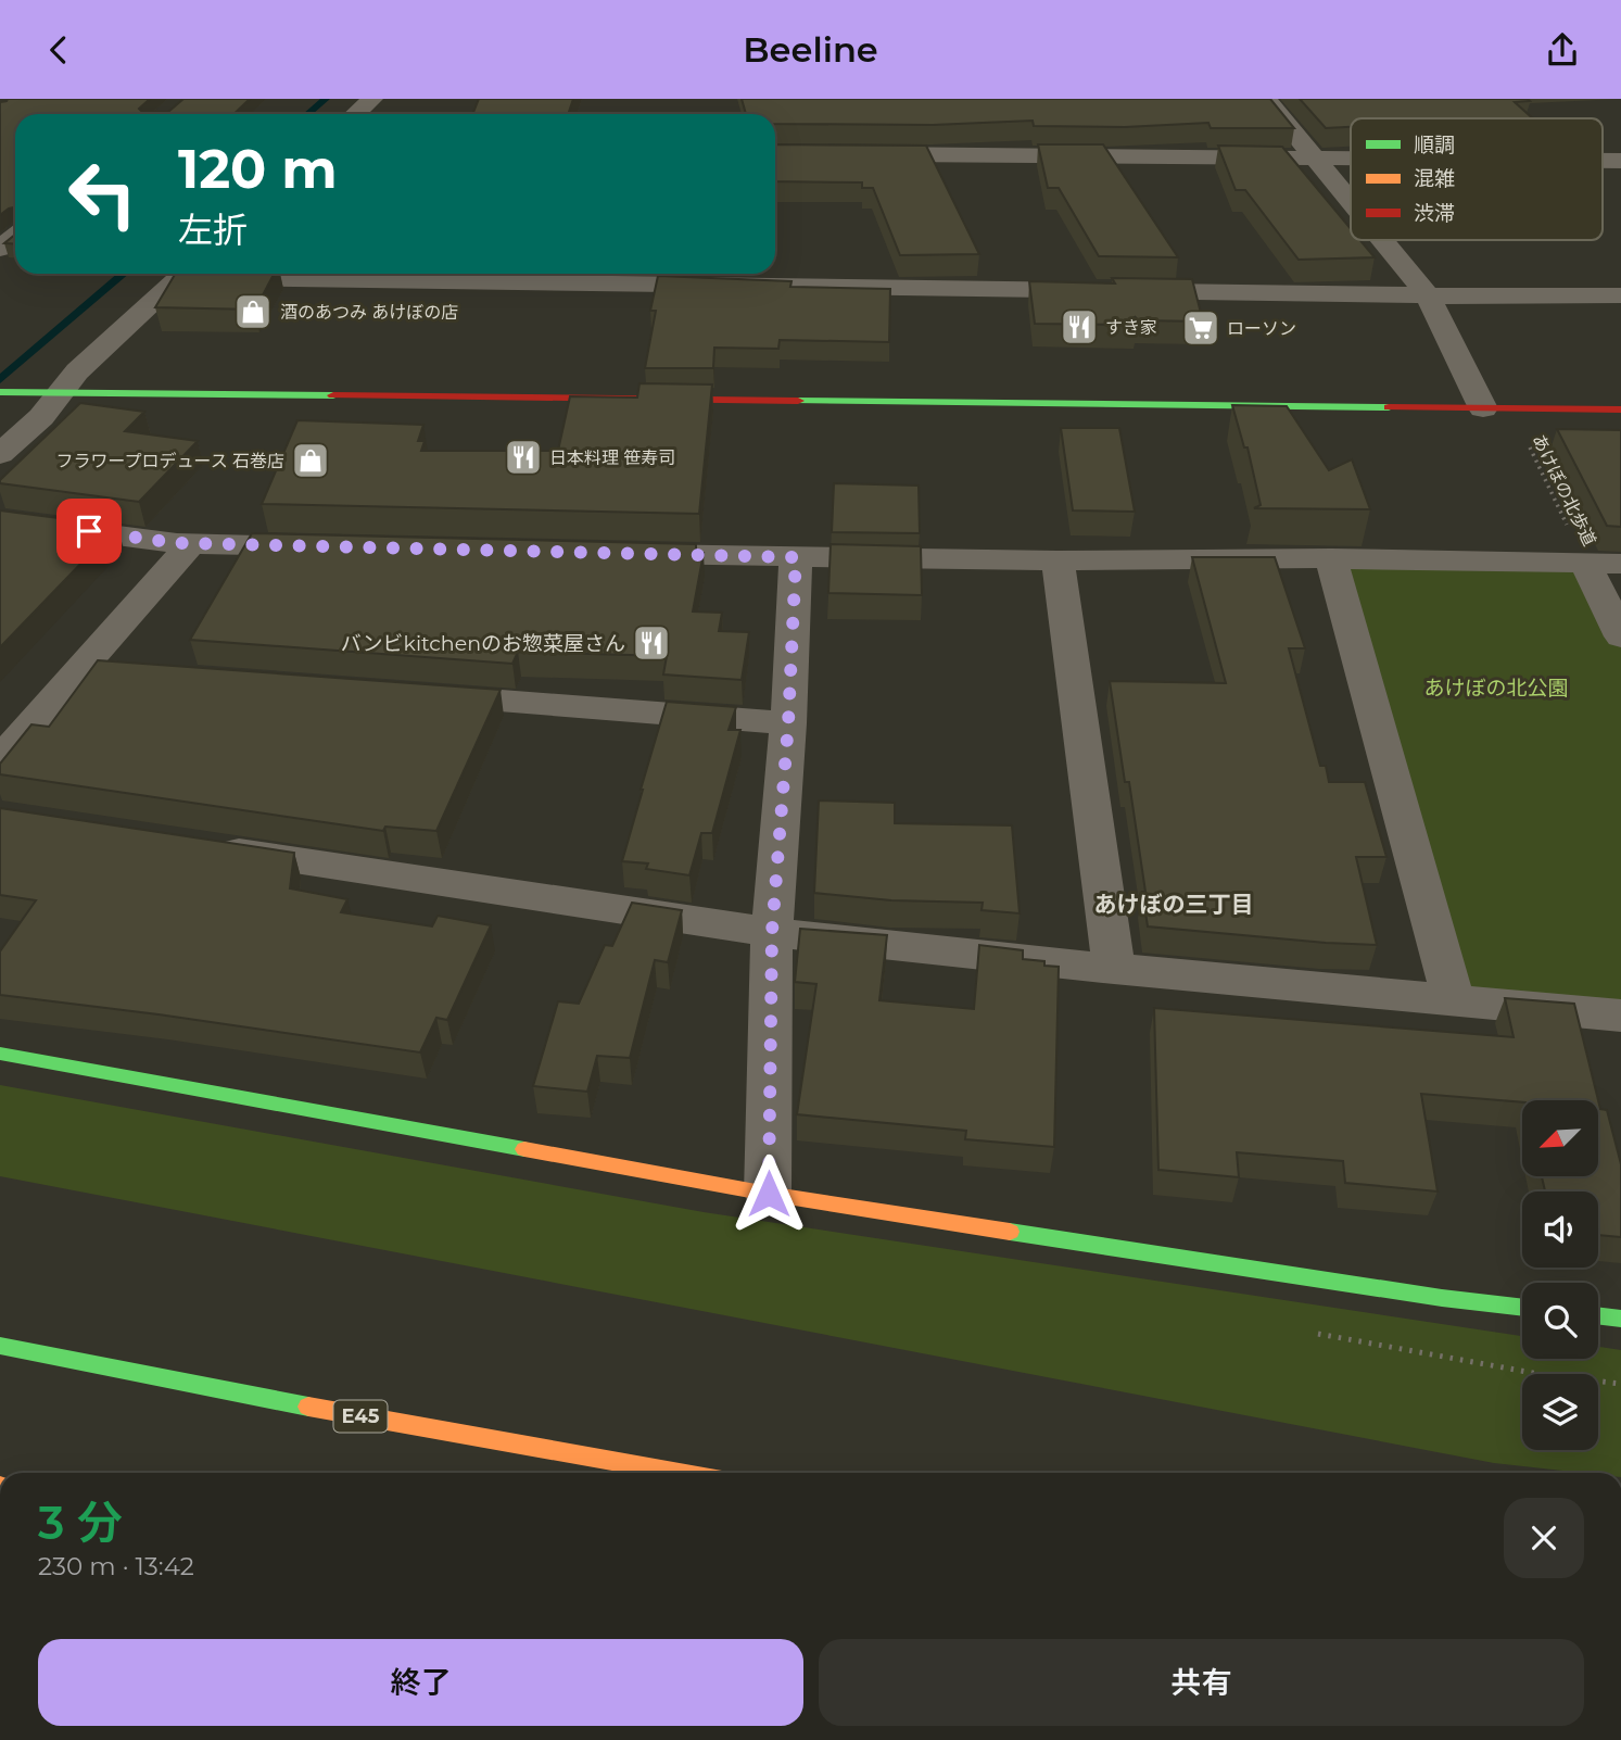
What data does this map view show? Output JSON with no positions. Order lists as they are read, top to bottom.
{
  "streets": {
    "main road": ["E45"],
    "path": ["あけぼの北歩道"]
  },
  "districts": ["あけぼの三丁目"],
  "parks": ["あけぼの北公園"],
  "places": {
    "shop": ["酒のあつみ あけぼの店", "フラワープロデュース 石巻店"],
    "restaurant": ["すき家", "日本料理 笹寿司", "バンビkitchenのお惣菜屋さん"],
    "supermarket": ["ローソン"]
  },
  "legend": ["順調", "混雑", "渋滞"],
  "north": "bottom left",
  "page": {
    "header": "Beeline",
    "turn": ["120 m", "左折"],
    "heading": ["3 分", "230 m · 13:42"],
    "buttons": ["終了", "共有"]
  }
}
